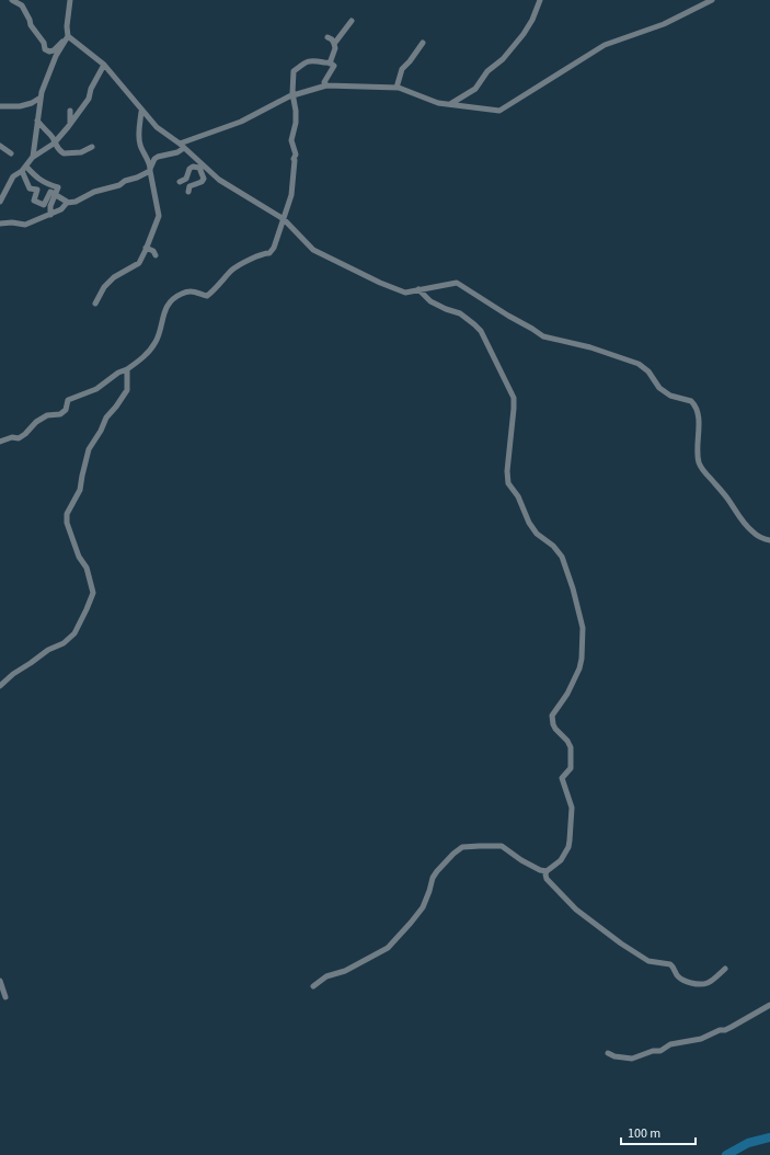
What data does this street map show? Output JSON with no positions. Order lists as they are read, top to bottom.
{
  "scale_bar": "100 m"
}
